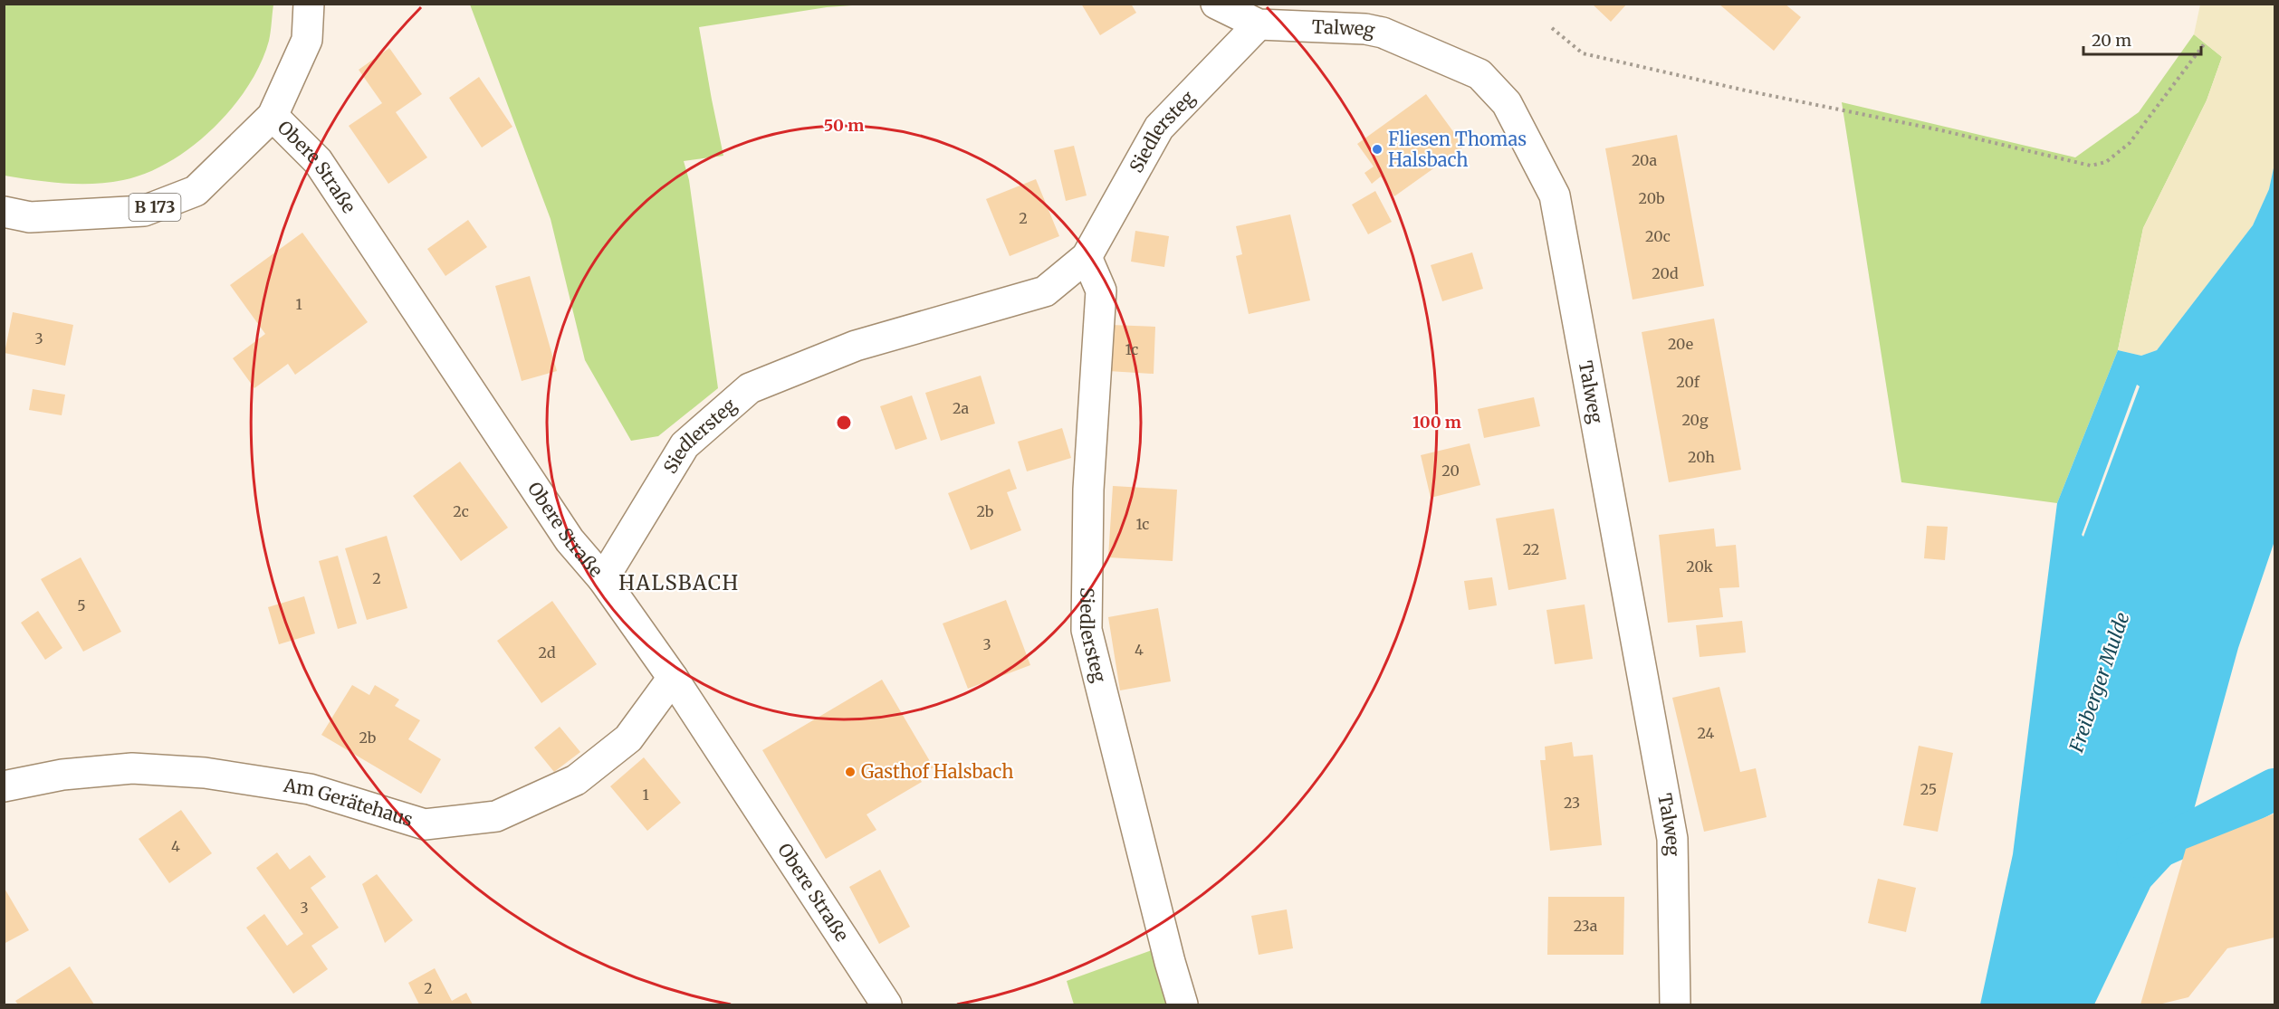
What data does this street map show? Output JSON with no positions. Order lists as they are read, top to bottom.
{
  "streets": {
    "street": [
      "Talweg",
      "Siedlersteg",
      "Obere Straße",
      "B 173",
      "Am Gerätehaus"
    ]
  },
  "crossings": [
    ["Talweg", "Siedlersteg"],
    ["Siedlersteg", "Obere Straße"],
    ["Obere Straße", "B 173"],
    ["Obere Straße", "Am Gerätehaus"]
  ],
  "districts": ["HALSBACH"],
  "water": ["Freiberger Mulde"],
  "places": ["Fliesen Thomas Halsbach", "Gasthof Halsbach"],
  "house_numbers": [
    "20a",
    "20b",
    "2",
    "20c",
    "20d",
    "1",
    "3",
    "20e",
    "1c",
    "20f",
    "2a",
    "20g",
    "20h",
    "20",
    "2c",
    "2b",
    "1c",
    "22",
    "20k",
    "2",
    "5",
    "3",
    "4",
    "2d",
    "24",
    "2b",
    "25",
    "1",
    "23",
    "4",
    "3",
    "23a",
    "2"
  ],
  "scale_bar": "20 m",
  "rings": ["50 m", "100 m"]
}
